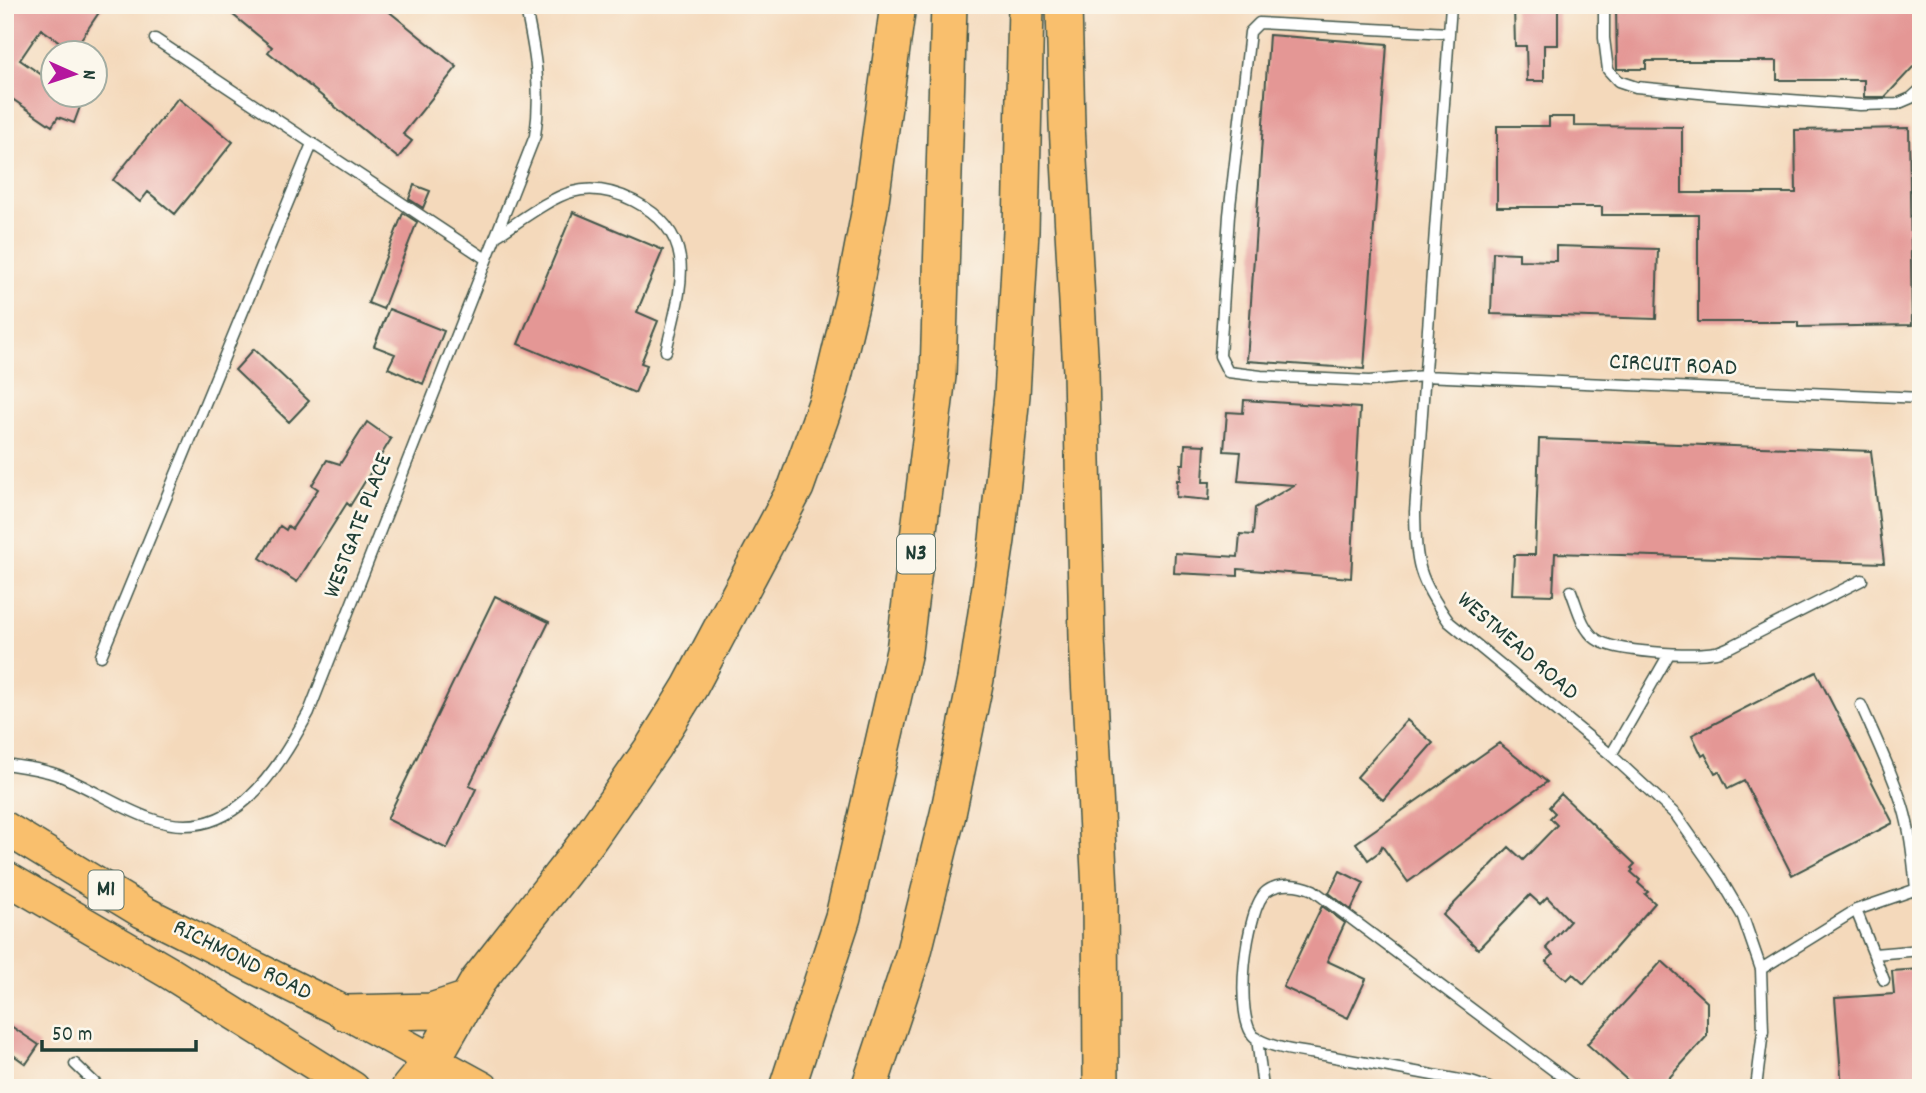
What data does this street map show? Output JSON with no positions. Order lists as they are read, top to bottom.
{
  "streets": {
    "highway": ["N3", "M1", "RICHMOND ROAD"],
    "lane": ["CIRCUIT ROAD", "WESTGATE PLACE", "WESTMEAD ROAD"]
  },
  "crossings": [
    ["CIRCUIT ROAD", "WESTMEAD ROAD"]
  ],
  "scale_bar": "50 m",
  "north": "right"
}
